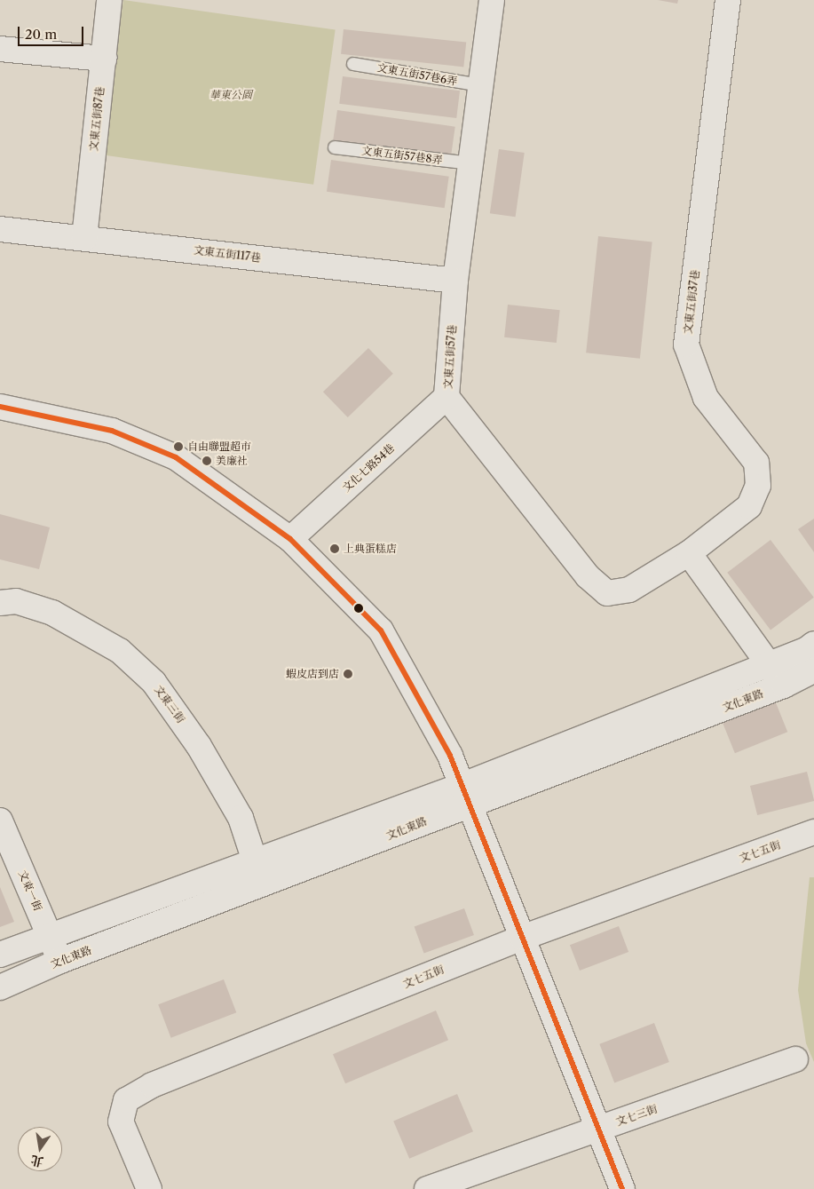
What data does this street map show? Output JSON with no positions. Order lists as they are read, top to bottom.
{
  "streets": {
    "street": [
      "文東五街87巷",
      "文東五街117巷",
      "文東五街37巷",
      "文東五街57巷",
      "文化七路54巷",
      "文化東路",
      "文東三街",
      "文七五街",
      "文東一街",
      "文七三街"
    ],
    "lane": ["文東五街57巷6弄", "文東五街57巷8弄"]
  },
  "crossings": [
    ["文東五街57巷6弄", "文東五街57巷"],
    ["文東五街87巷", "文東五街117巷"],
    ["文東五街57巷8弄", "文東五街57巷"],
    ["文東五街117巷", "文東五街57巷"],
    ["文東五街37巷", "文東五街57巷"],
    ["文東五街57巷", "文化七路54巷"],
    ["文化東路", "文東三街"],
    ["文化東路", "文東一街"]
  ],
  "parks": ["華東公園"],
  "places": [
    "自由聯盟超市",
    "美廉社",
    "上典蛋糕店",
    "蝦皮店到店"
  ],
  "scale_bar": "20 m",
  "north": "bottom"
}
